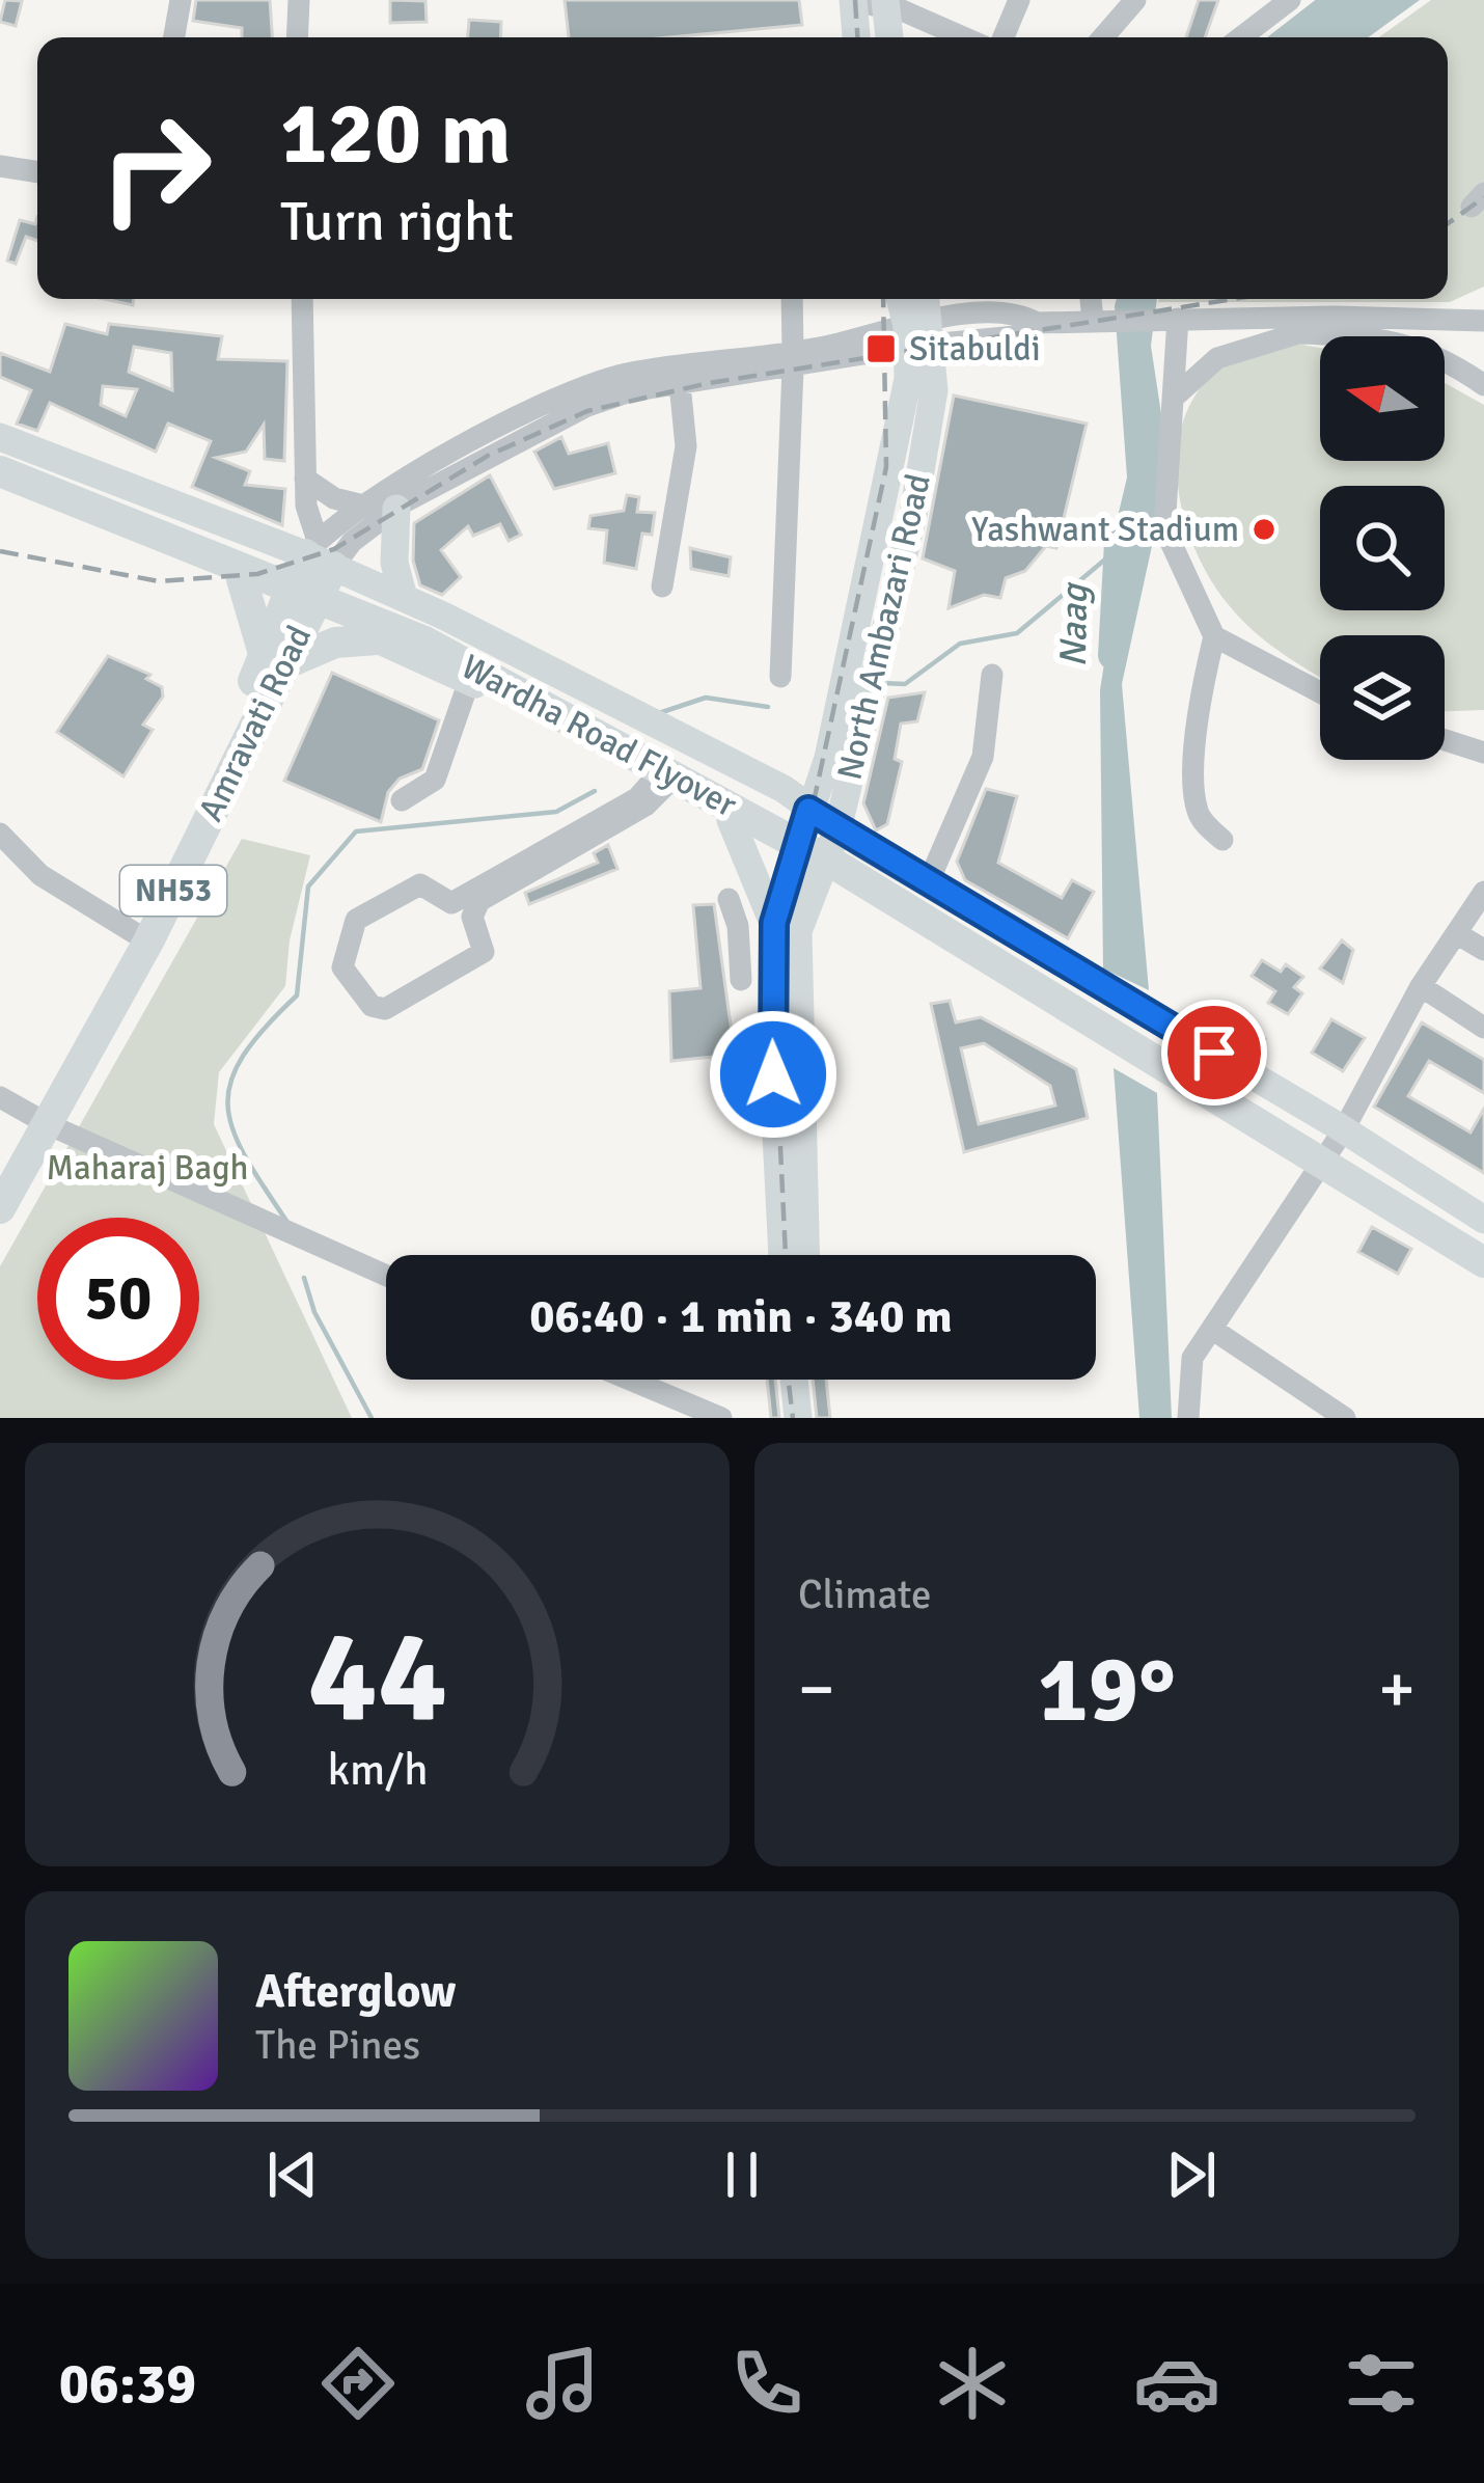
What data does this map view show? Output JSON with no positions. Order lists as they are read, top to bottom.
{
  "streets": {
    "highway": ["Amravati Road", "Wardha Road Flyover", "NH53"],
    "main road": ["North Ambazari Road"]
  },
  "water": ["Naag"],
  "parks": ["Maharaj Bagh"],
  "places": {
    "transit": ["Sitabuldi"],
    "other": ["Yashwant Stadium"]
  },
  "north": "left",
  "page": {
    "turn": ["120 m", "Turn right"],
    "limit": "50",
    "trip": "06:40 · 1 min · 340 m",
    "tile": "Climate",
    "heat": ["−", "19°", "+"],
    "song": ["Afterglow", "The Pines"],
    "tabs": "06:39",
    "gauge": ["44", "km/h"]
  }
}
